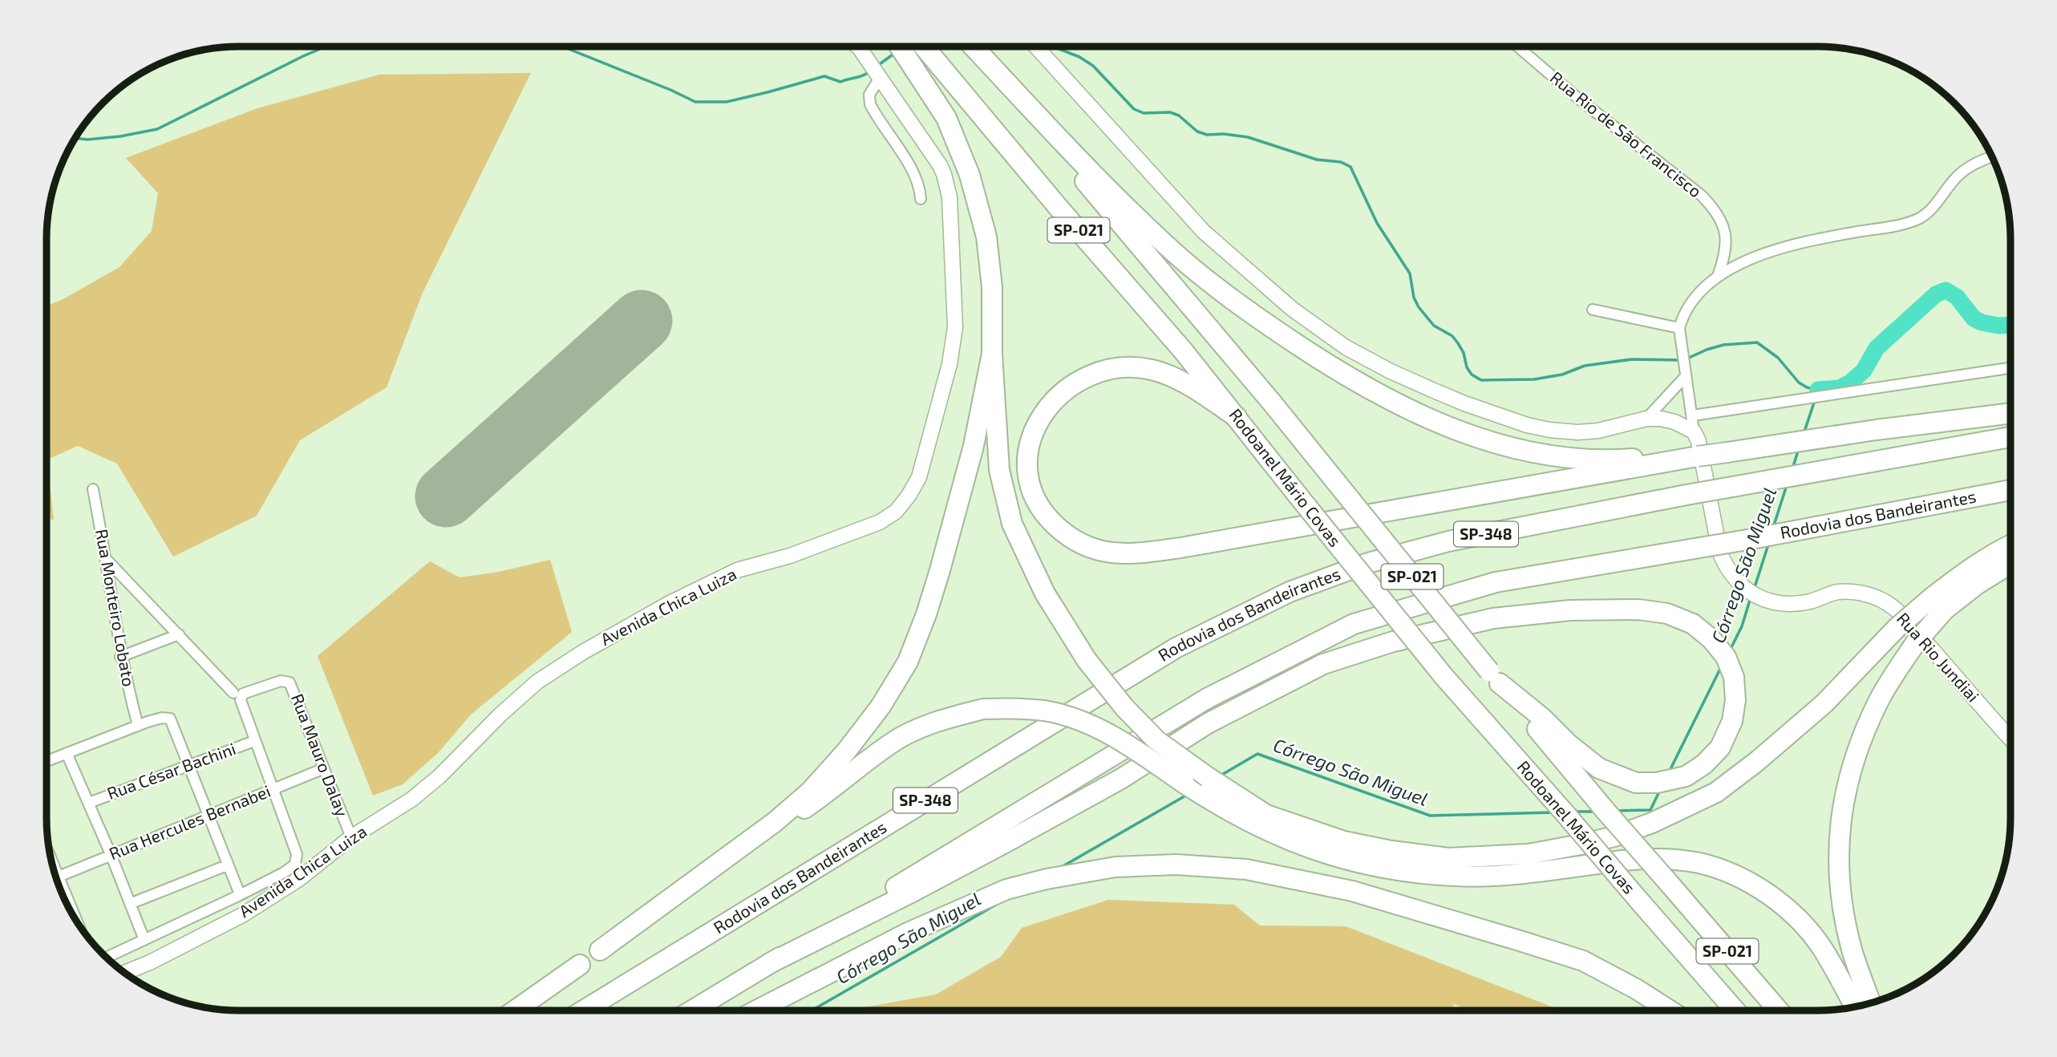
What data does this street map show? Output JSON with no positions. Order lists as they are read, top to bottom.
{
  "streets": {
    "highway": [
      "SP-021",
      "Rodoanel Mário Covas",
      "Rodovia dos Bandeirantes",
      "SP-348"
    ],
    "main road": ["Avenida Chica Luiza", "Rua Rio Jundiai"],
    "street": [
      "Rua Rio de São Francisco",
      "Rua Monteiro Lobato",
      "Rua Mauro Dalay",
      "Rua César Bachini",
      "Rua Hercules Bernabei"
    ]
  },
  "crossings": [
    ["Avenida Chica Luiza", "Rua Mauro Dalay"],
    ["Rua Mauro Dalay", "Rua César Bachini"],
    ["Rua Mauro Dalay", "Rua Hercules Bernabei"]
  ],
  "water": ["Córrego São Miguel"]
}
